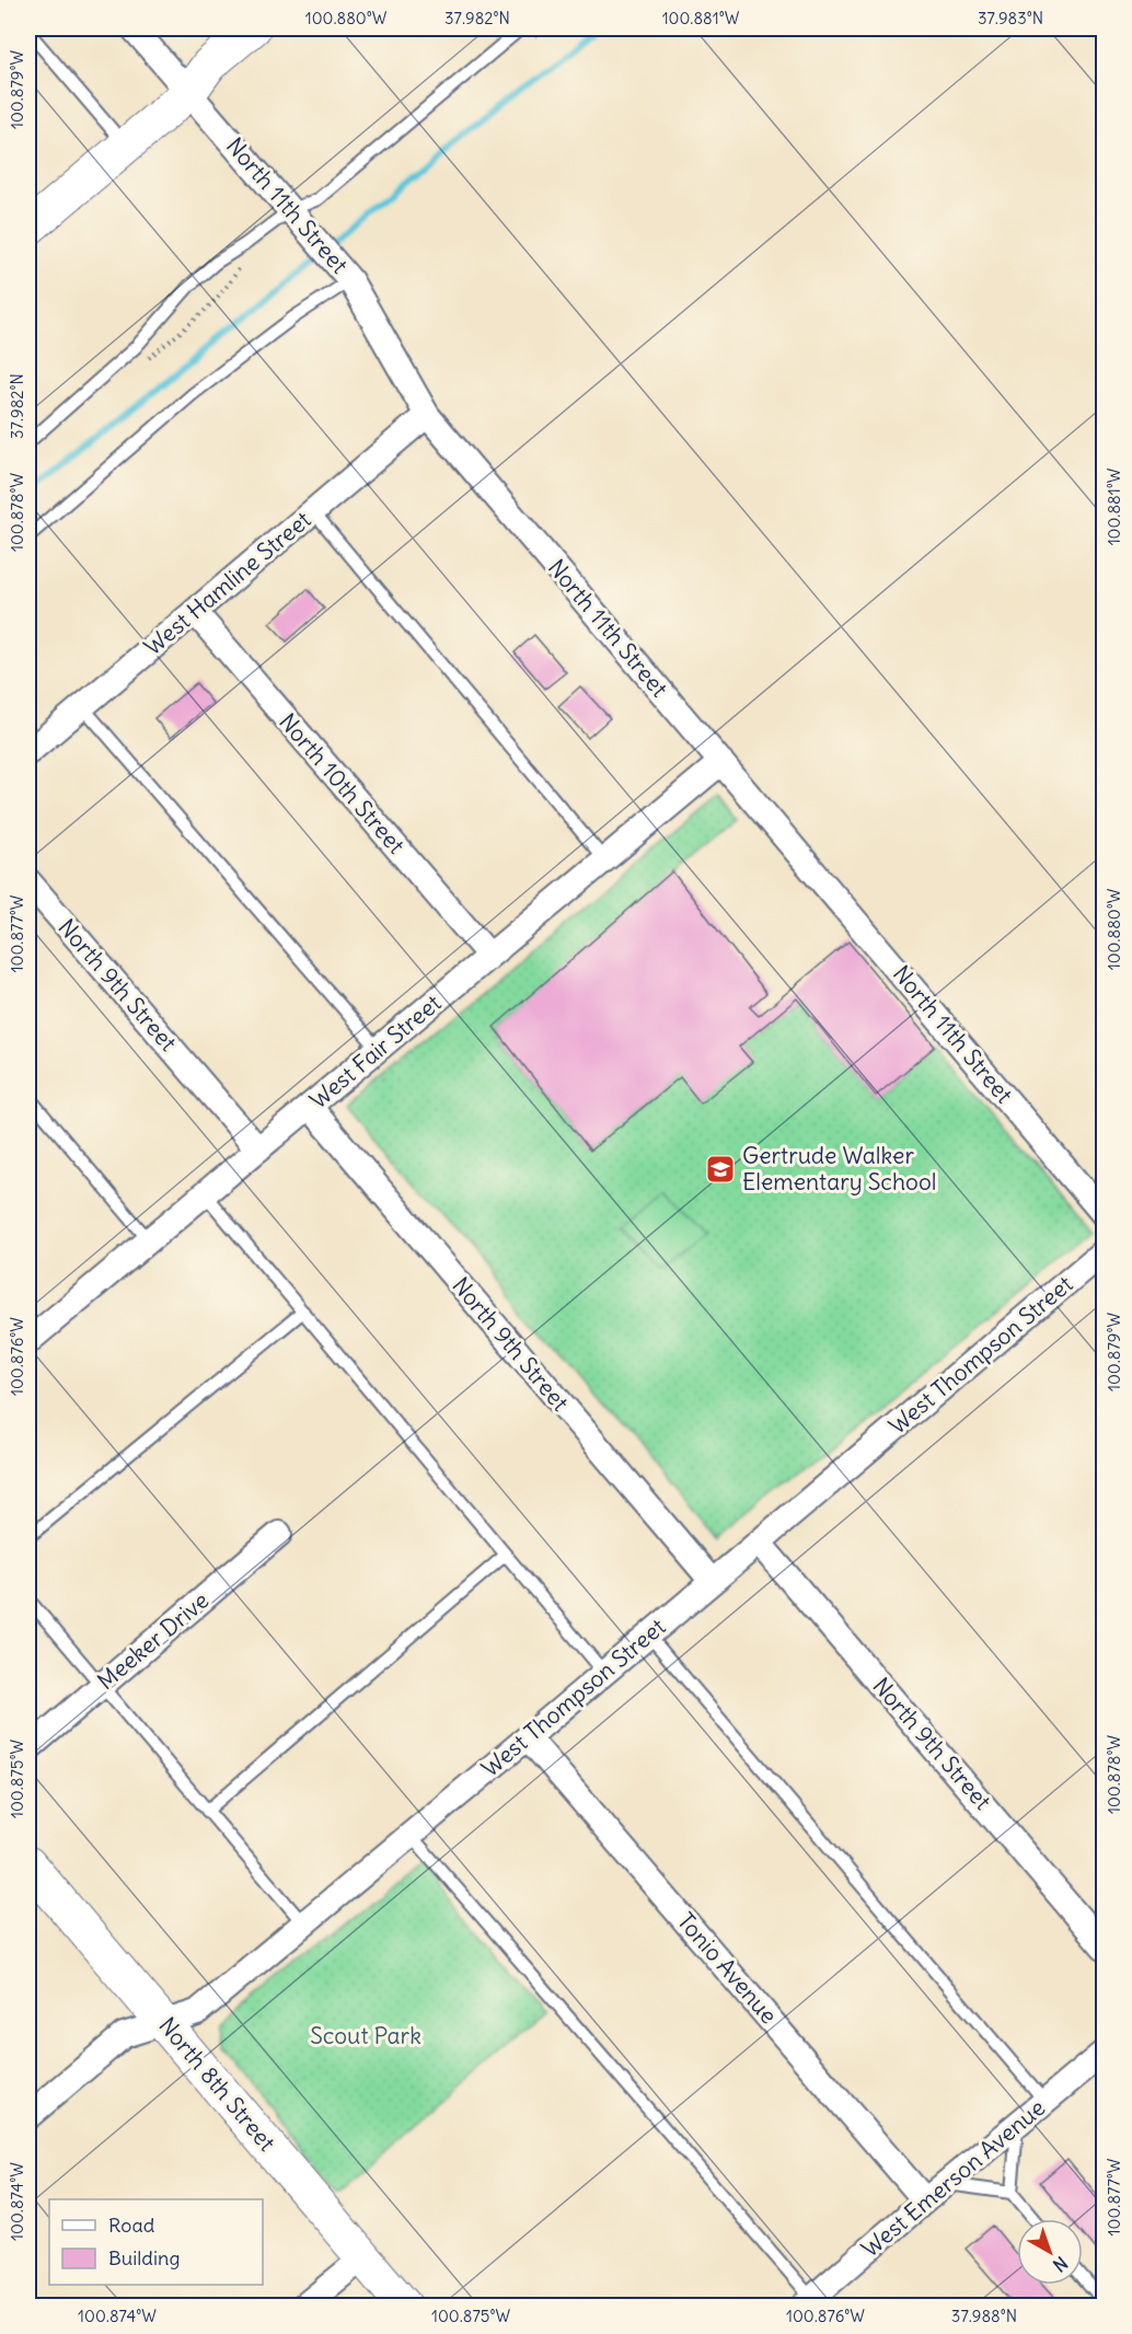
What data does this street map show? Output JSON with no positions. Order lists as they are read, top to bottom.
{
  "streets": {
    "street": [
      "North 11th Street",
      "West Hamline Street",
      "North 10th Street",
      "North 9th Street",
      "West Fair Street",
      "West Thompson Street",
      "Meeker Drive",
      "Tonio Avenue",
      "North 8th Street",
      "West Emerson Avenue"
    ]
  },
  "crossings": [
    ["North 11th Street", "West Hamline Street"],
    ["North 11th Street", "West Fair Street"],
    ["West Hamline Street", "North 10th Street"],
    ["North 10th Street", "West Fair Street"],
    ["North 9th Street", "West Fair Street"],
    ["North 9th Street", "West Thompson Street"],
    ["West Thompson Street", "Tonio Avenue"],
    ["West Thompson Street", "North 8th Street"],
    ["Tonio Avenue", "West Emerson Avenue"]
  ],
  "parks": ["Scout Park"],
  "places": {
    "school or university": ["Gertrude Walker Elementary School"]
  },
  "legend": ["Road", "Building"],
  "north": "bottom right",
  "coordinates": [
    "100.880°W",
    "37.982°N",
    "100.881°W",
    "37.983°N",
    "100.879°W",
    "100.878°W",
    "100.877°W",
    "100.876°W",
    "100.875°W",
    "100.874°W",
    "37.988°N"
  ]
}
